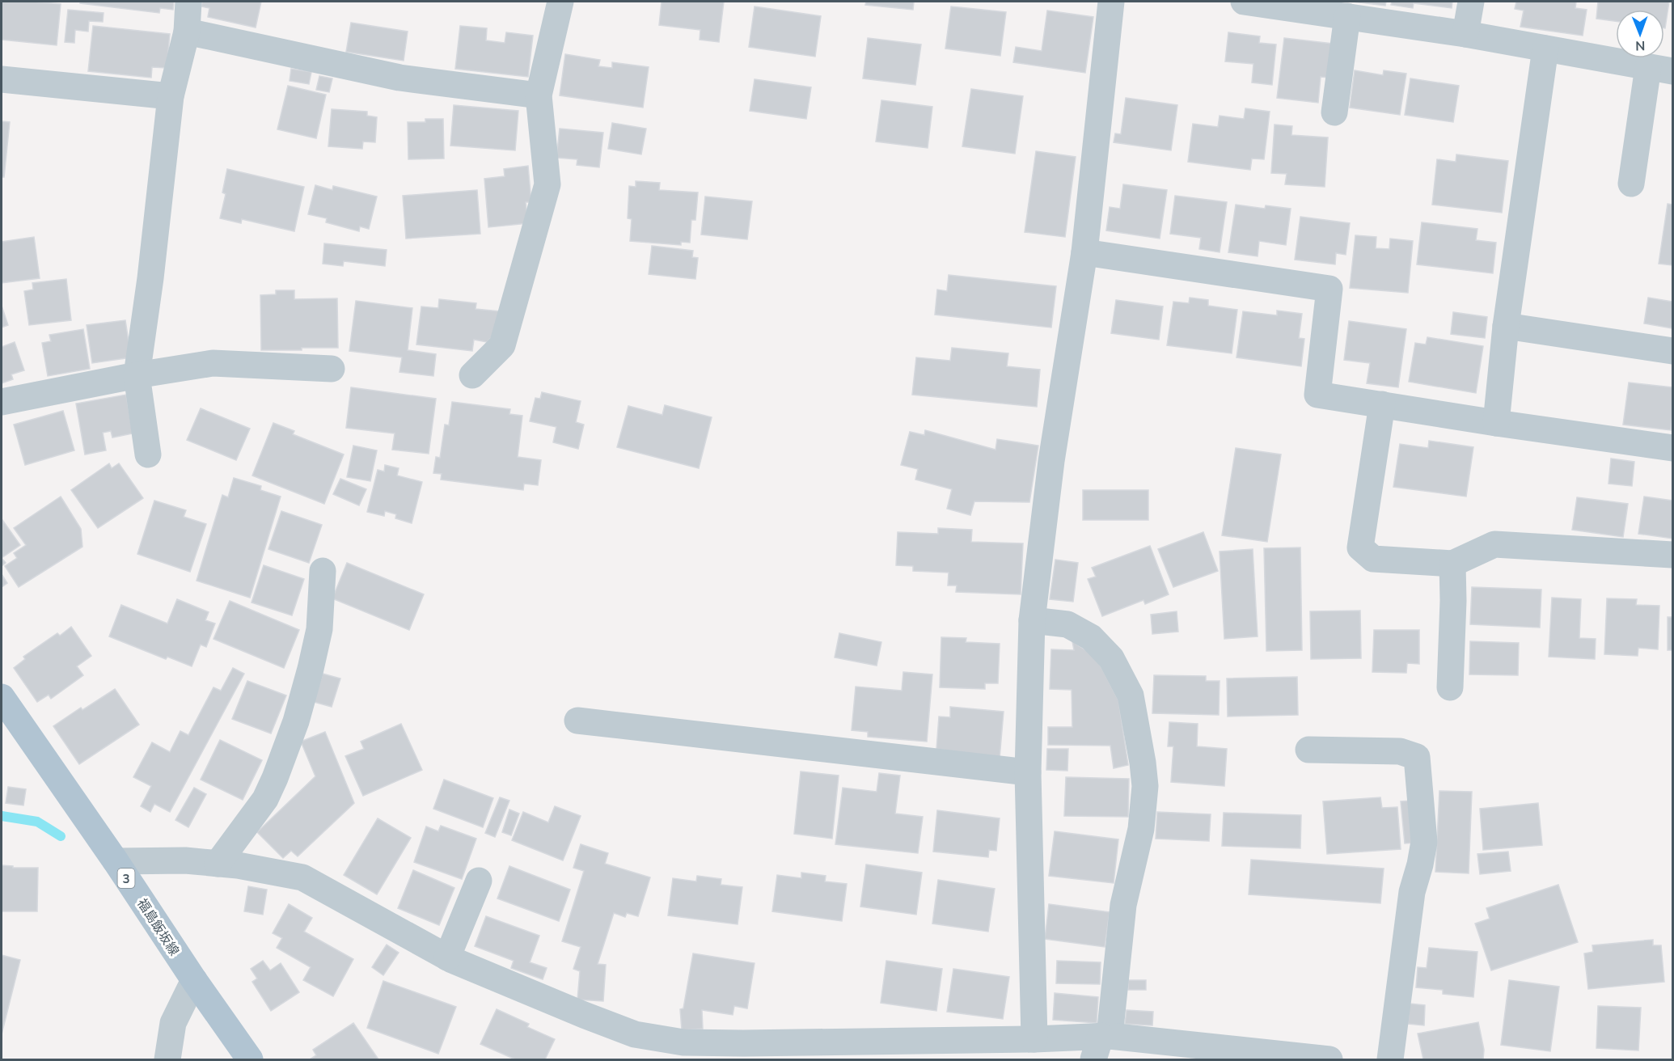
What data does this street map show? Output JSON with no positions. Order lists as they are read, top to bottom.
{
  "streets": {
    "main road": ["3", "福島飯坂線"]
  },
  "north": "bottom"
}
